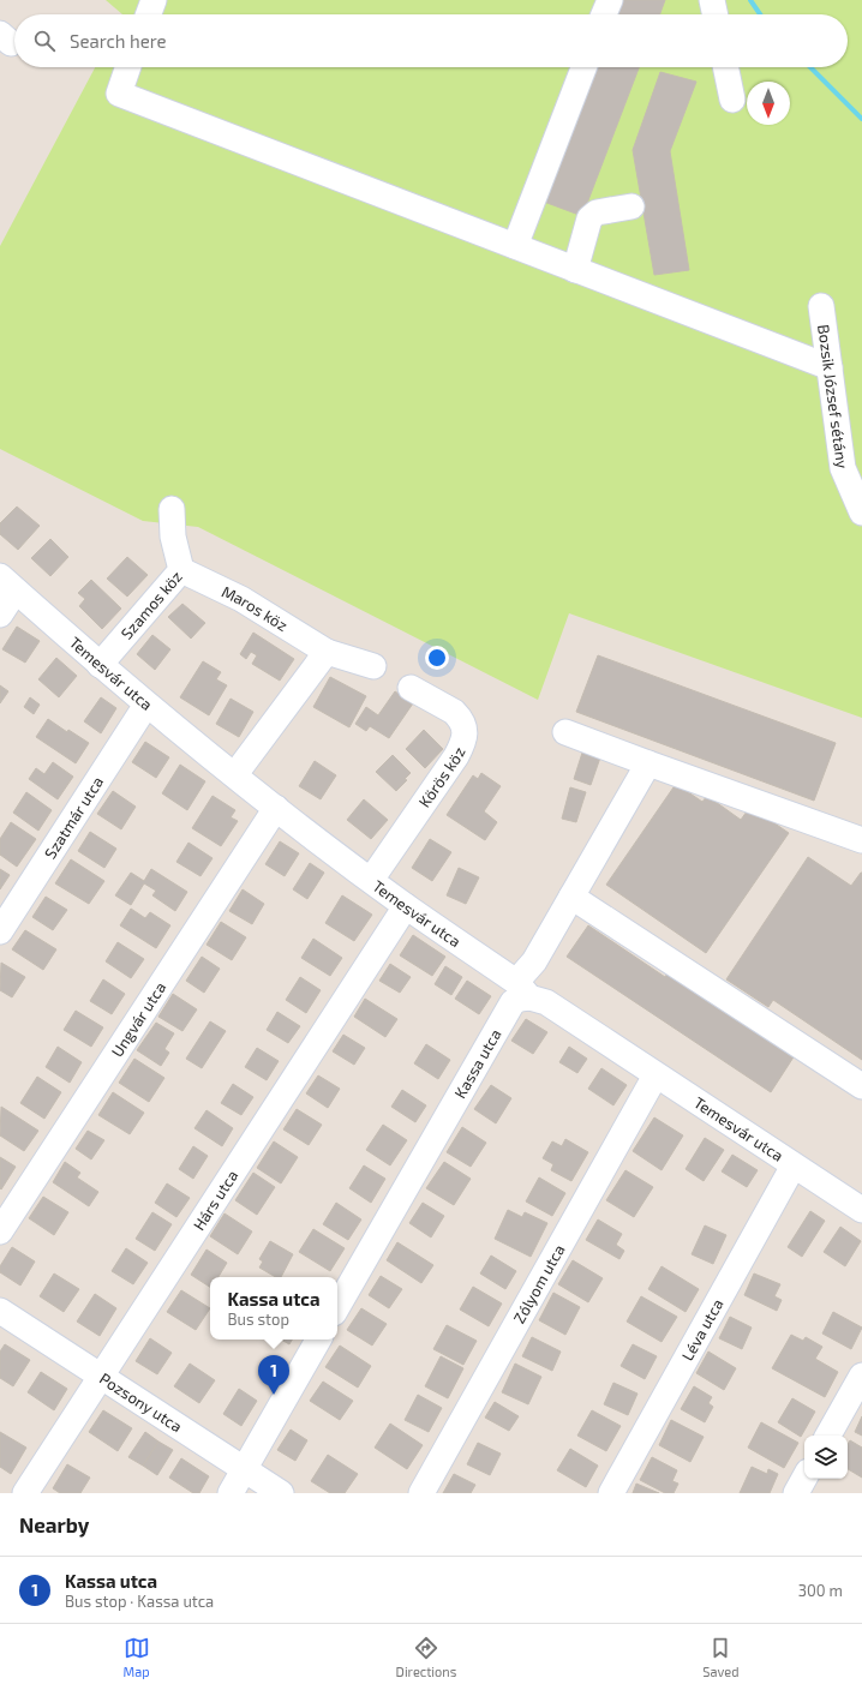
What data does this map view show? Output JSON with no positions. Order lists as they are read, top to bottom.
{
  "streets": {
    "street": [
      "Bozsik József sétány",
      "Szamos köz",
      "Maros köz",
      "Temesvár utca",
      "Körös köz",
      "Szatmár utca",
      "Ungvár utca",
      "Kassa utca",
      "Hárs utca",
      "Zólyom utca",
      "Léva utca",
      "Pozsony utca"
    ]
  },
  "crossings": [
    ["Szamos köz", "Maros köz"],
    ["Szamos köz", "Temesvár utca"],
    ["Temesvár utca", "Körös köz"],
    ["Temesvár utca", "Szatmár utca"],
    ["Temesvár utca", "Ungvár utca"],
    ["Temesvár utca", "Kassa utca"],
    ["Temesvár utca", "Hárs utca"],
    ["Temesvár utca", "Zólyom utca"],
    ["Temesvár utca", "Léva utca"],
    ["Hárs utca", "Pozsony utca"]
  ],
  "north": "bottom",
  "page": {
    "search": "Search here",
    "popup": ["Kassa utca", "Bus stop"],
    "pins": "1",
    "heading": "Nearby",
    "list": [
      {
        "mark": "1",
        "name": "Kassa utca",
        "note": "Bus stop · Kassa utca",
        "value": "300 m"
      }
    ],
    "nav": ["Map", "Directions", "Saved"]
  }
}
